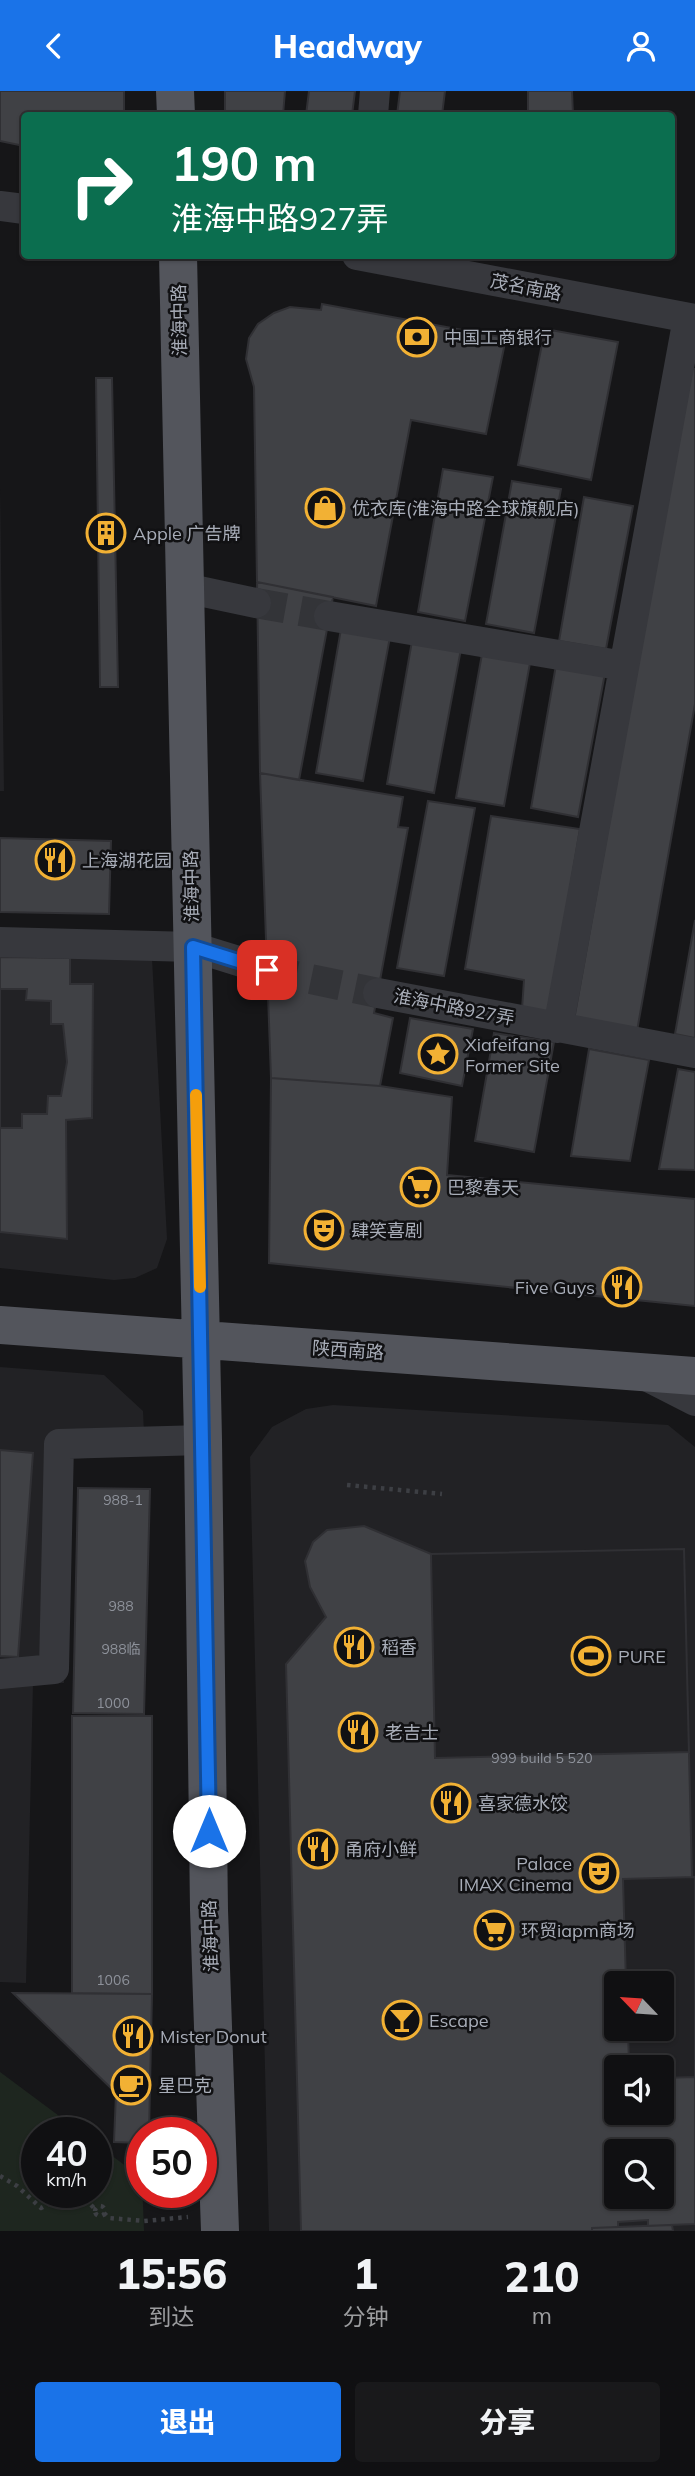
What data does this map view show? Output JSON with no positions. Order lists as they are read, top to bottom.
{
  "streets": {
    "main road": ["淮海中路", "陕西南路"],
    "street": ["茂名南路", "淮海中路927弄"]
  },
  "crossings": [
    ["淮海中路", "陕西南路"]
  ],
  "places": {
    "bank": ["中国工商银行"],
    "shop": ["优衣库(淮海中路全球旗舰店)"],
    "building": ["Apple 广告牌"],
    "restaurant": [
      "上海湖花园",
      "Five Guys",
      "稻香",
      "老吉士",
      "喜家德水饺",
      "甬府小鲜",
      "Mister Donut"
    ],
    "place": ["Xiafeifang Former Site"],
    "supermarket": ["巴黎春天", "环贸iapm商场"],
    "theatre": ["肆笑喜剧", "Palace IMAX Cinema"],
    "sports": ["PURE"],
    "bar": ["Escape"],
    "cafe": ["星巴克"]
  },
  "house_numbers": [
    "988-1",
    "988",
    "988临",
    "1000",
    "999 build 5 520",
    "1006"
  ],
  "north": "top left",
  "page": {
    "header": "Headway",
    "turn": ["190 m", "淮海中路927弄"],
    "speed": "40 km/h",
    "limit": "50",
    "eta": [
      "15:56",
      "到达",
      "1",
      "分钟",
      "210",
      "m"
    ],
    "buttons": ["退出", "分享"]
  }
}
